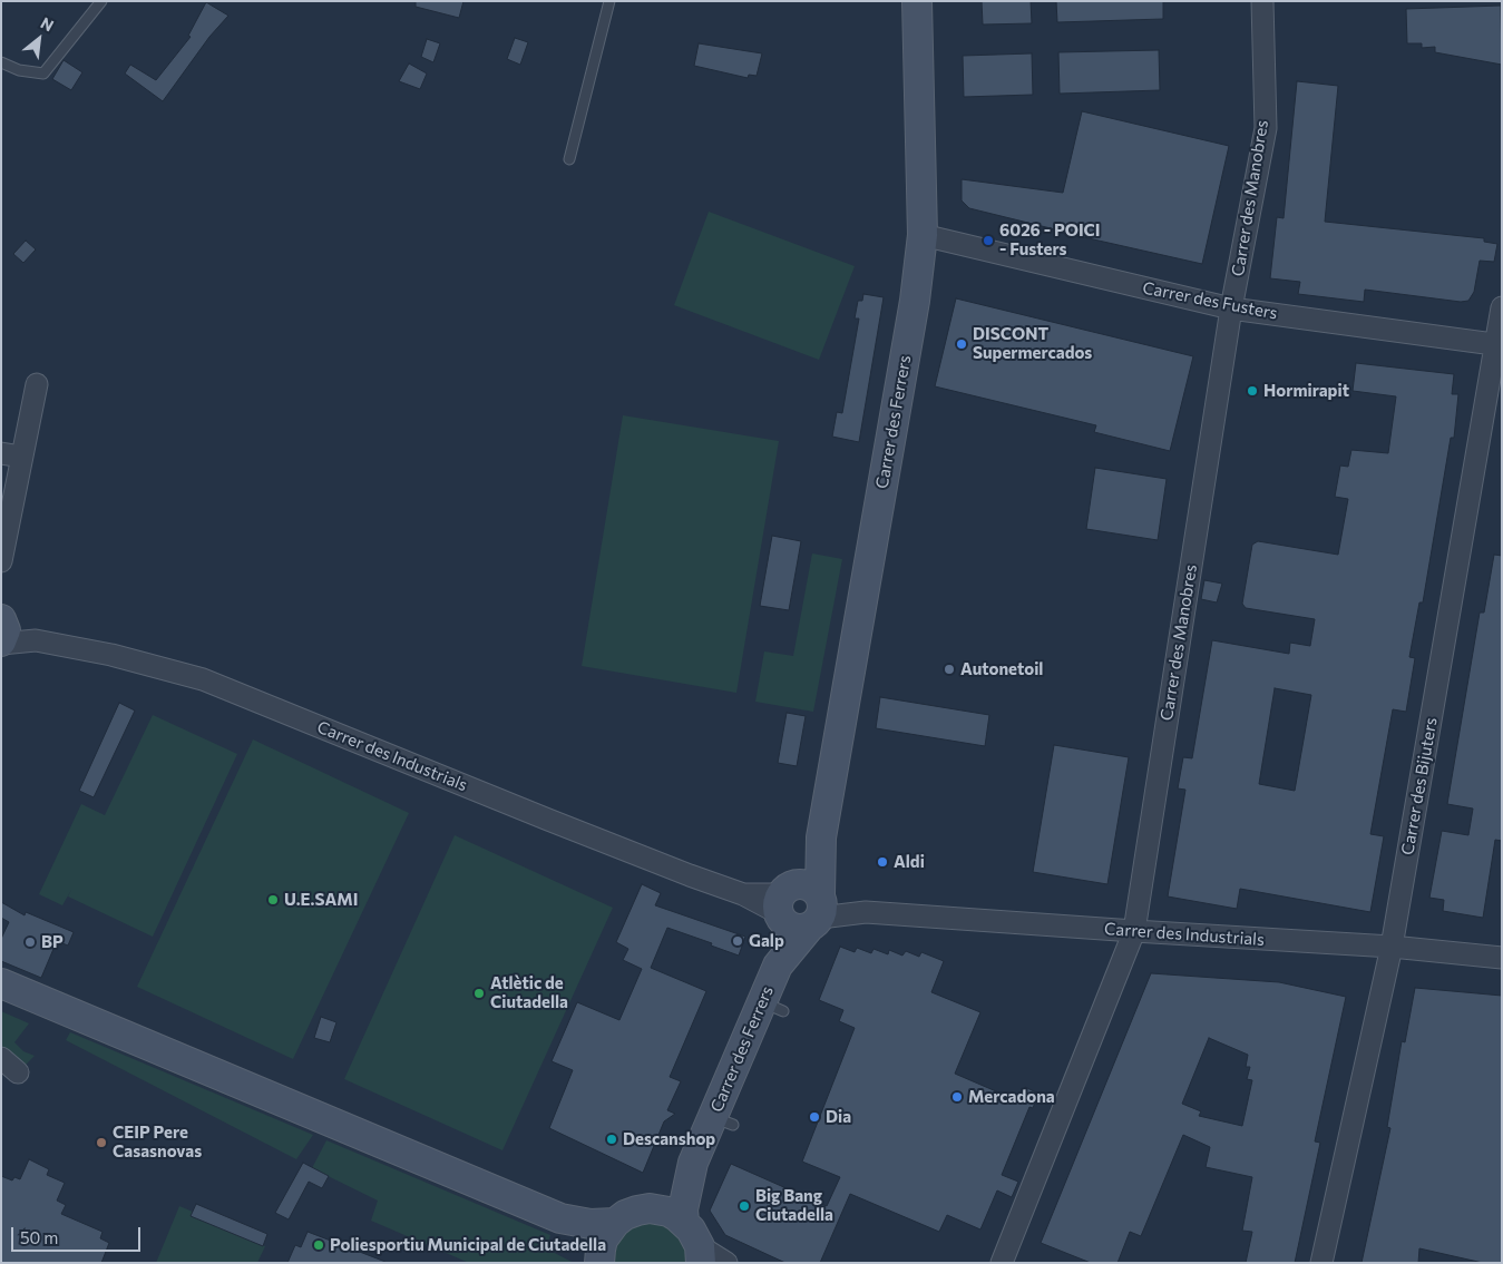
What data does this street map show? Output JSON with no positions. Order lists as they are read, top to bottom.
{
  "streets": {
    "street": [
      "Carrer des Manobres",
      "Carrer des Fusters",
      "Carrer des Ferrers",
      "Carrer des Industrials",
      "Carrer des Bijuters"
    ]
  },
  "crossings": [
    ["Carrer des Manobres", "Carrer des Fusters"],
    ["Carrer des Manobres", "Carrer des Industrials"],
    ["Carrer des Fusters", "Carrer des Ferrers"],
    ["Carrer des Fusters", "Carrer des Bijuters"],
    ["Carrer des Ferrers", "Carrer des Industrials"],
    ["Carrer des Industrials", "Carrer des Bijuters"]
  ],
  "places": [
    "6026 - POICI - Fusters",
    "DISCONT Supermercados",
    "Hormirapit",
    "Autonetoil",
    "Aldi",
    "U.E.SAMI",
    "Galp",
    "BP",
    "Atlètic de Ciutadella",
    "Mercadona",
    "Dia",
    "Descanshop",
    "CEIP Pere Casasnovas",
    "Big Bang Ciutadella",
    "Poliesportiu Municipal de Ciutadella"
  ],
  "scale_bar": "50 m",
  "north": "top right"
}
